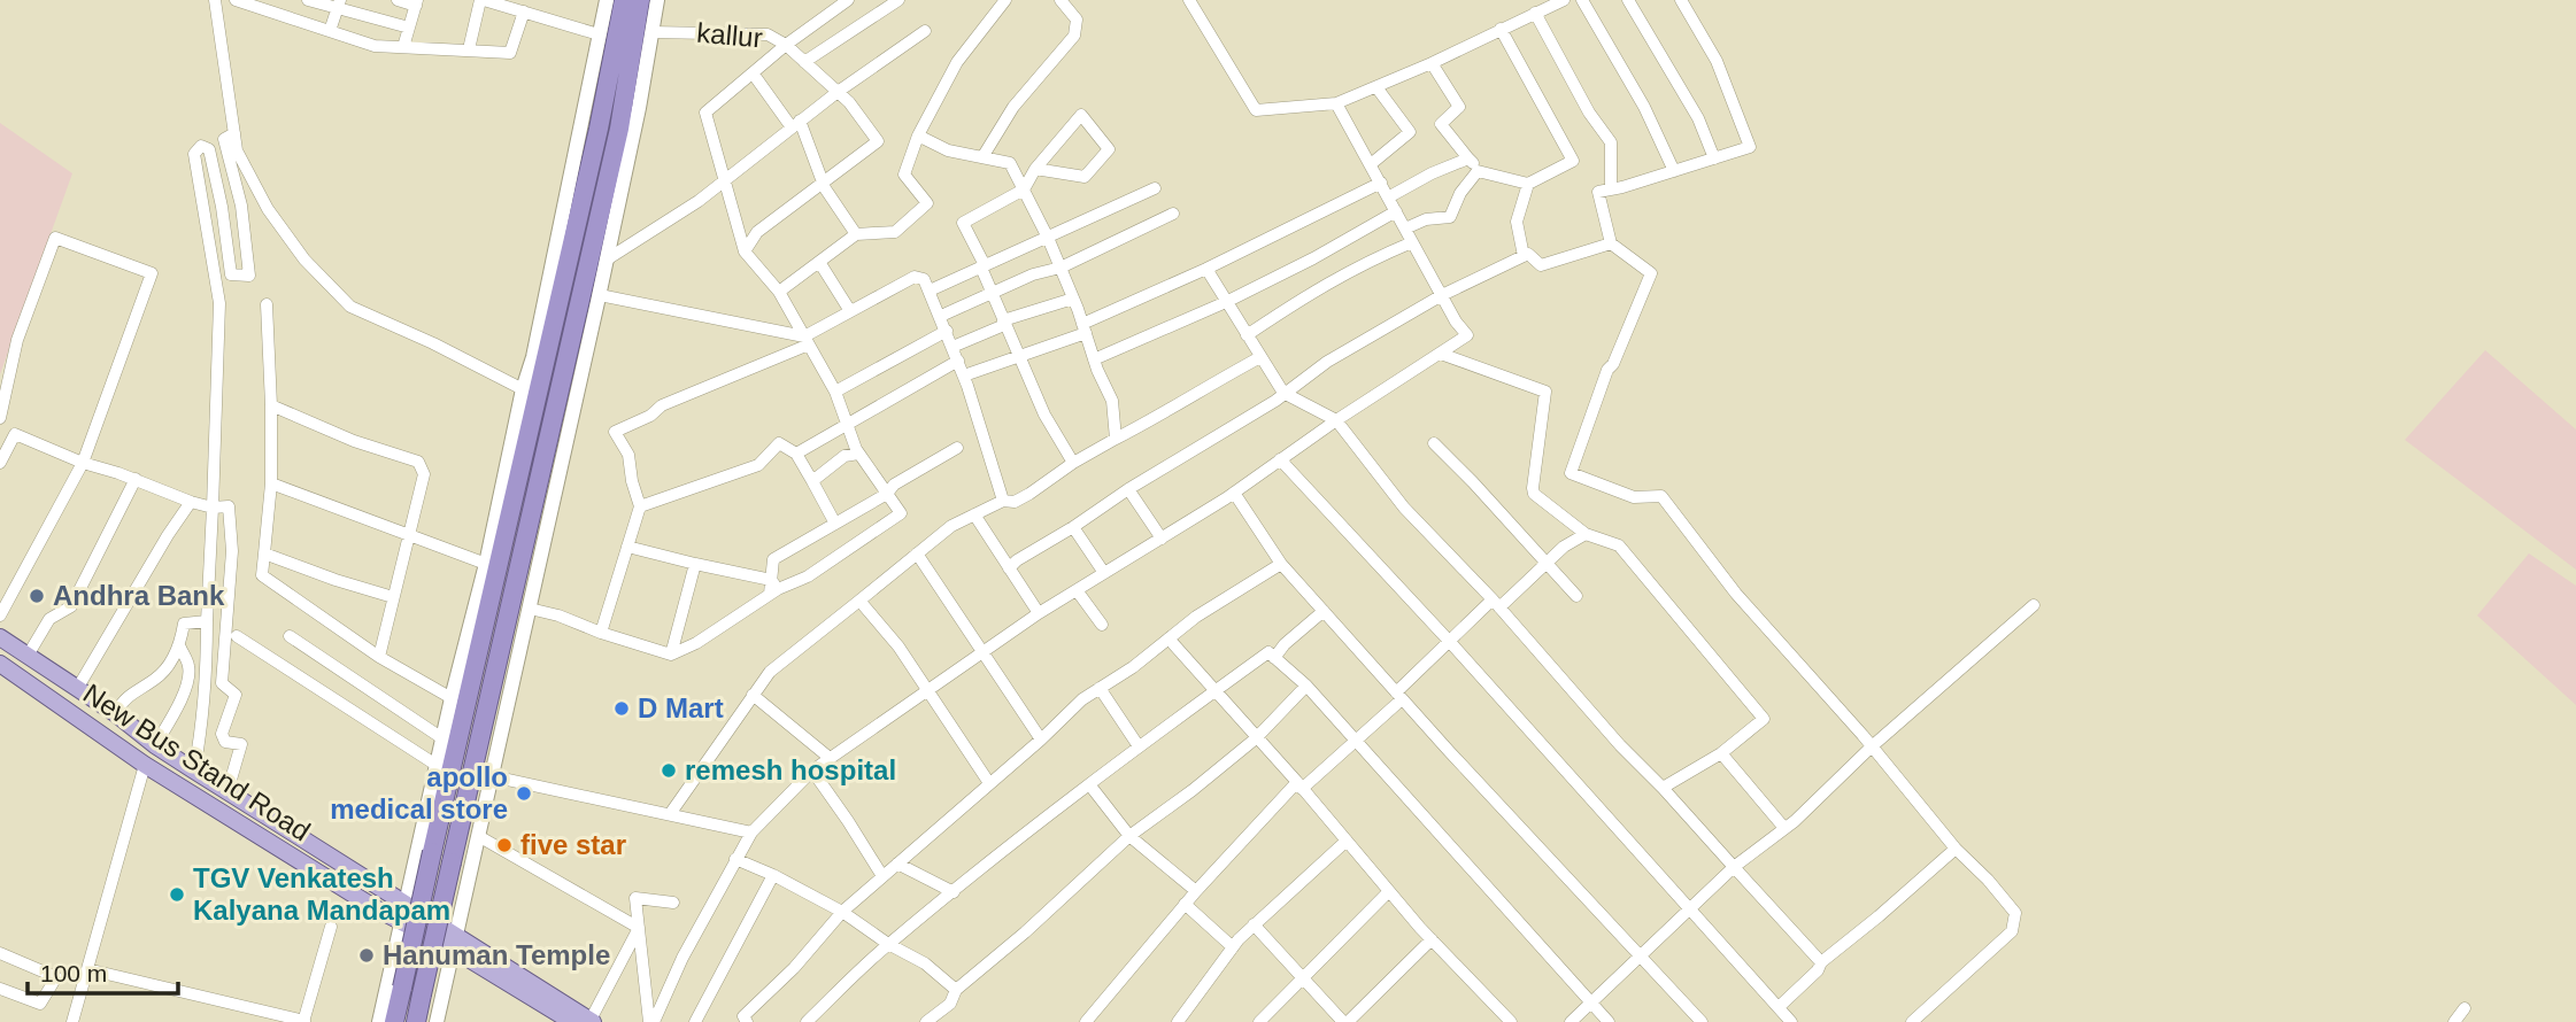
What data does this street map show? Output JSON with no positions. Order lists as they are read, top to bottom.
{
  "streets": {
    "main road": ["New Bus Stand Road"],
    "street": ["kallur"]
  },
  "places": [
    "Andhra Bank",
    "D Mart",
    "remesh hospital",
    "apollo medical store",
    "five star",
    "TGV Venkatesh Kalyana Mandapam",
    "Hanuman Temple"
  ],
  "scale_bar": "100 m"
}
